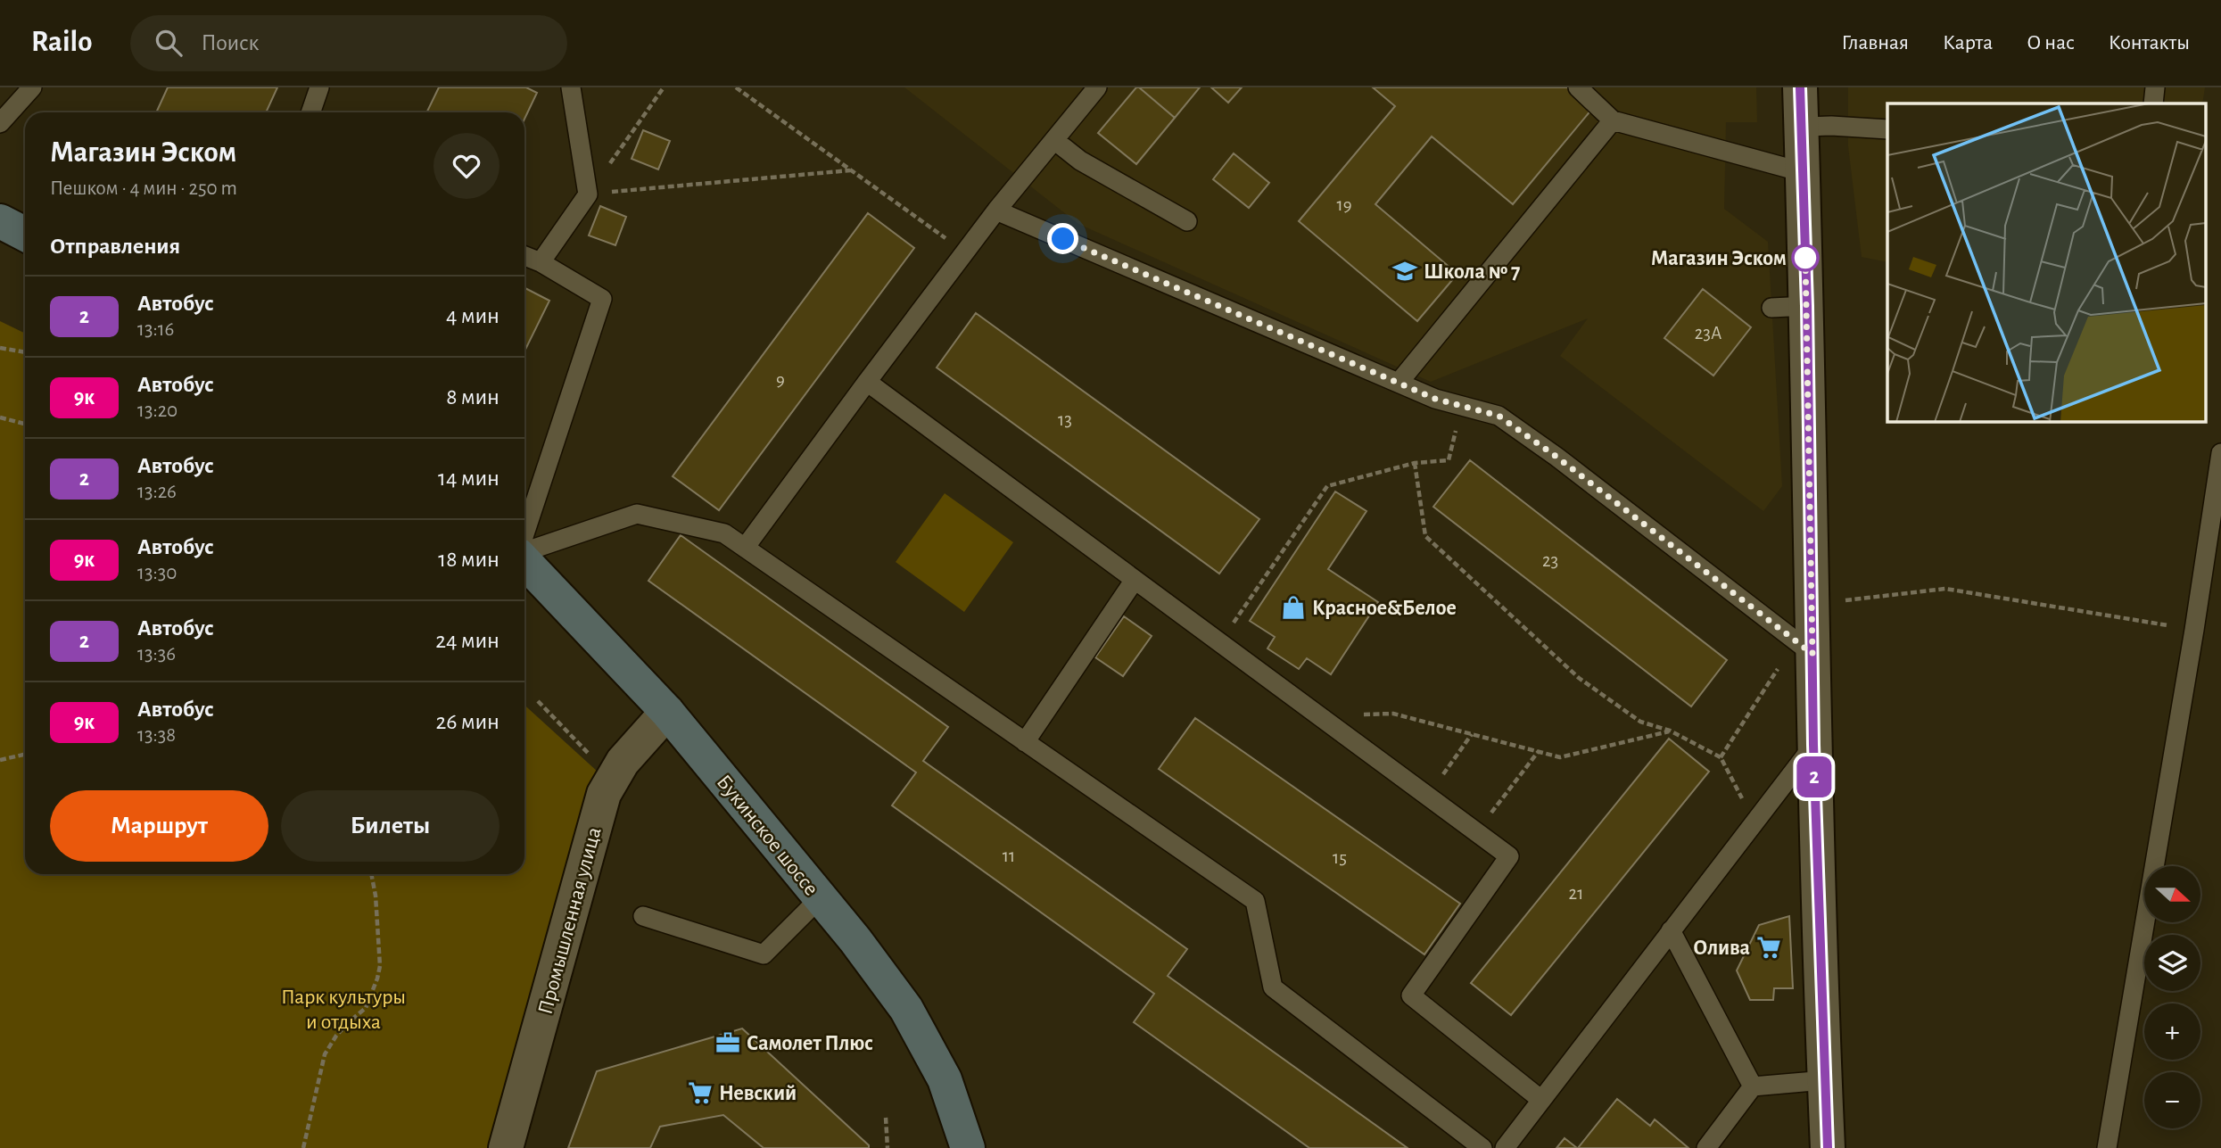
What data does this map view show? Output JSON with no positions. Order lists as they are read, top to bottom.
{
  "streets": {
    "main road": ["Букинское шоссе"],
    "street": ["Промышленная улица"]
  },
  "crossings": [
    ["Букинское шоссе", "Промышленная улица"]
  ],
  "parks": ["Парк культуры и отдыха"],
  "places": {
    "other": ["Магазин Эском"],
    "school or university": ["Школа № 7"],
    "shop": ["Красное&Белое"],
    "supermarket": ["Олива", "Невский"],
    "office": ["Самолет Плюс"]
  },
  "lines": ["bus line 2"],
  "house_numbers": [
    "19",
    "23А",
    "9",
    "13",
    "23",
    "11",
    "15",
    "21"
  ],
  "north": "right",
  "page": {
    "header": "Railo",
    "search": "Поиск",
    "nav": [
      "Главная",
      "Карта",
      "О нас",
      "Контакты"
    ],
    "on_map": "2",
    "heading": [
      ["Магазин Эском", "Пешком · 4 мин · 250 m"],
      "Отправления"
    ],
    "list": [
      {
        "mark": "2",
        "name": "Автобус",
        "note": "13:16",
        "value": "4 мин"
      },
      {
        "mark": "9к",
        "name": "Автобус",
        "note": "13:20",
        "value": "8 мин"
      },
      {
        "mark": "2",
        "name": "Автобус",
        "note": "13:26",
        "value": "14 мин"
      },
      {
        "mark": "9к",
        "name": "Автобус",
        "note": "13:30",
        "value": "18 мин"
      },
      {
        "mark": "2",
        "name": "Автобус",
        "note": "13:36",
        "value": "24 мин"
      },
      {
        "mark": "9к",
        "name": "Автобус",
        "note": "13:38",
        "value": "26 мин"
      }
    ],
    "buttons": ["Маршрут", "Билеты"],
    "map_buttons": ["+", "−"]
  }
}
